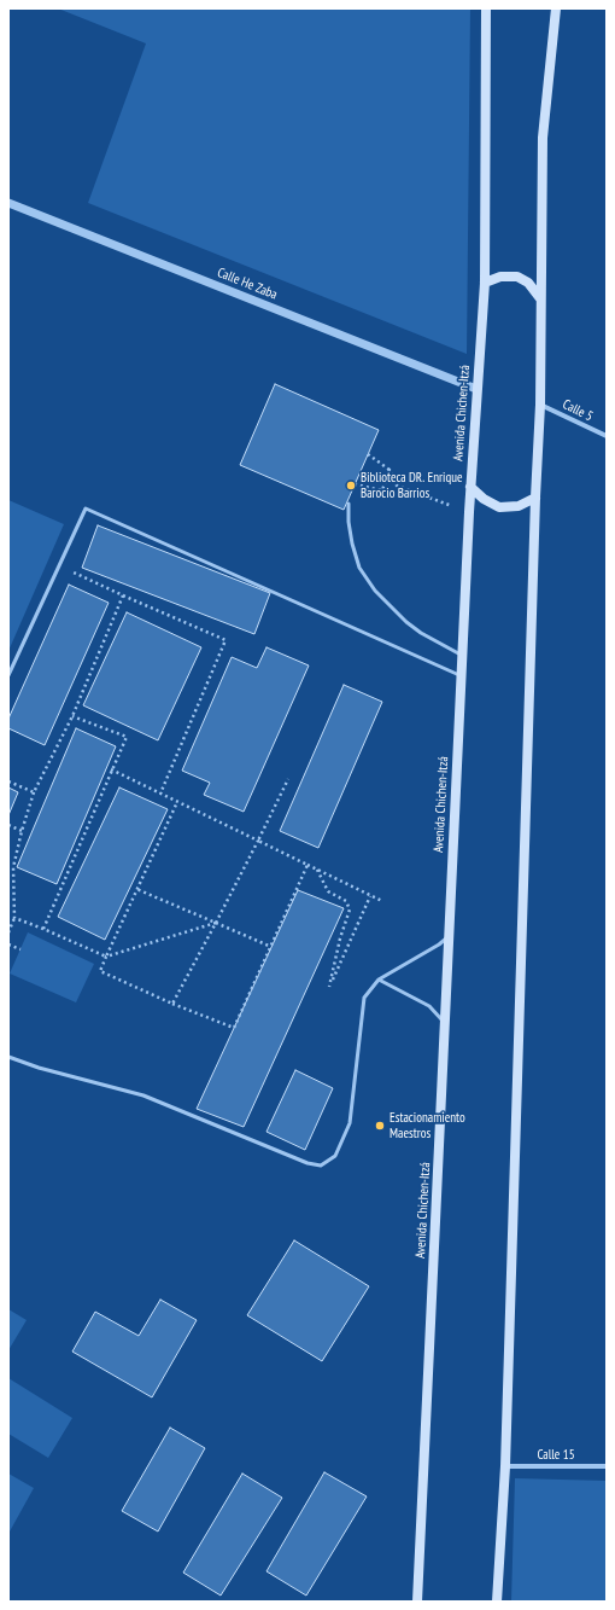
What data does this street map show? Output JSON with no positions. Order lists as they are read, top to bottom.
{
  "streets": {
    "main road": ["Avenida Chichen-Itzá"],
    "street": ["Calle He Zaba", "Calle 5", "Calle 15"]
  },
  "crossings": [
    ["Calle He Zaba", "Avenida Chichen-Itzá"]
  ],
  "places": ["Biblioteca DR. Enrique Barocio Barrios", "Estacionamiento Maestros"]
}
